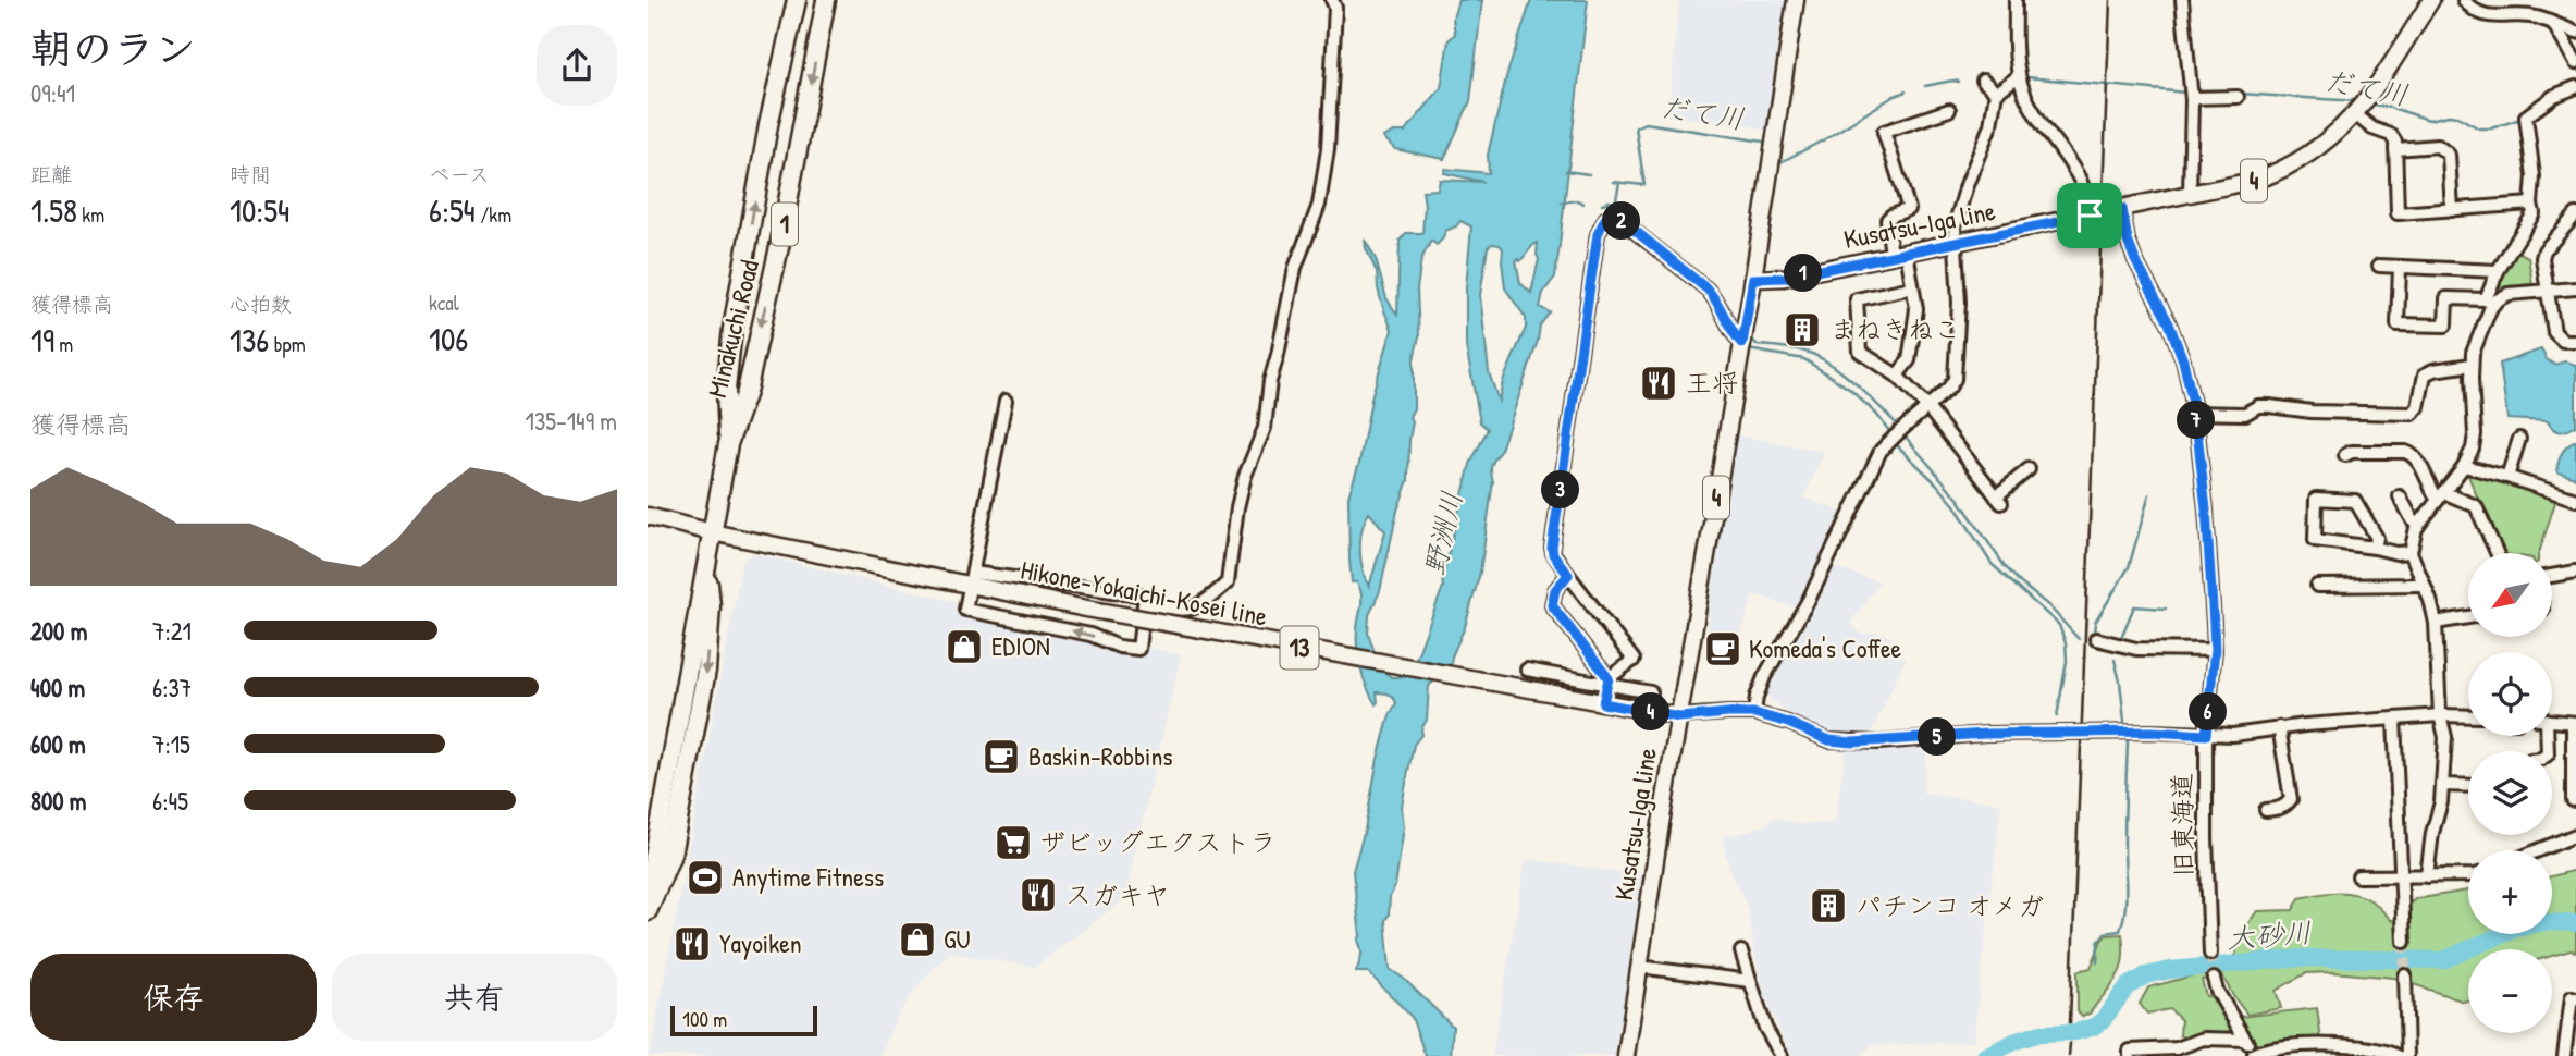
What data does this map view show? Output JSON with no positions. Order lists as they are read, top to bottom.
{
  "streets": {
    "highway": ["1", "Minakuchi Road"],
    "main road": [
      "4",
      "Kusatsu-Iga line",
      "Hikone-Yokaichi-Kosei line",
      "13"
    ],
    "street": ["旧東海道"]
  },
  "crossings": [
    ["1", "Minakuchi Road"],
    ["1", "Hikone-Yokaichi-Kosei line"],
    ["Kusatsu-Iga line", "Hikone-Yokaichi-Kosei line"],
    ["Kusatsu-Iga line", "旧東海道"],
    ["Minakuchi Road", "Hikone-Yokaichi-Kosei line"]
  ],
  "water": ["だて川", "野洲川", "大砂川"],
  "places": {
    "building": ["まねきねこ", "パチンコ オメガ"],
    "restaurant": ["王将", "スガキヤ", "Yayoiken"],
    "shop": ["EDION", "GU"],
    "cafe": ["Komeda's Coffee", "Baskin-Robbins"],
    "supermarket": ["ザビッグエクストラ"],
    "sports": ["Anytime Fitness"]
  },
  "scale_bar": "100 m",
  "north": "bottom left",
  "page": {
    "heading": ["朝のラン", "09:41"],
    "stats": [
      ["距離", "1.58 km"],
      ["時間", "10:54"],
      ["ペース", "6:54 /km"],
      ["獲得標高", "19 m"],
      ["心拍数", "136 bpm"],
      ["kcal", "106"]
    ],
    "pins": [
      "2",
      "1",
      "7",
      "3",
      "4",
      "6",
      "5"
    ],
    "chart": ["獲得標高", "135–149 m"],
    "map_buttons": ["+", "−"],
    "list": [
      {
        "name": "200 m",
        "note": "7:21"
      },
      {
        "name": "400 m",
        "note": "6:37"
      },
      {
        "name": "600 m",
        "note": "7:15"
      },
      {
        "name": "800 m",
        "note": "6:45"
      }
    ],
    "buttons": ["保存", "共有"],
    "scale": "100 m"
  }
}
